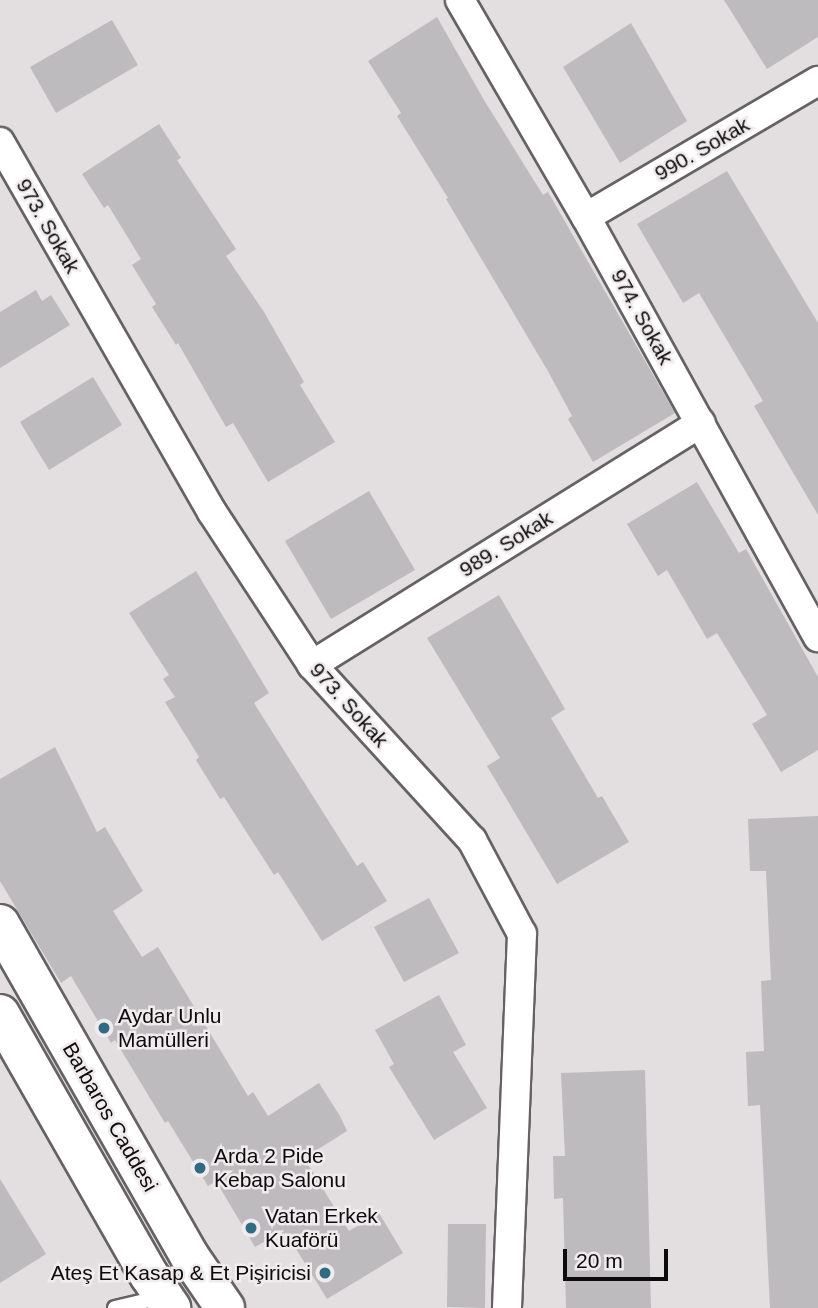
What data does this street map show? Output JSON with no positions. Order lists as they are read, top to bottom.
{
  "streets": {
    "main road": ["Barbaros Caddesi"],
    "street": [
      "990. Sokak",
      "973. Sokak",
      "974. Sokak",
      "989. Sokak"
    ]
  },
  "crossings": [
    ["990. Sokak", "974. Sokak"],
    ["973. Sokak", "989. Sokak"],
    ["974. Sokak", "989. Sokak"]
  ],
  "places": [
    "Aydar Unlu Mamülleri",
    "Arda 2 Pide Kebap Salonu",
    "Vatan Erkek Kuaförü",
    "Ateş Et Kasap & Et Pişiricisi"
  ],
  "scale_bar": "20 m"
}
